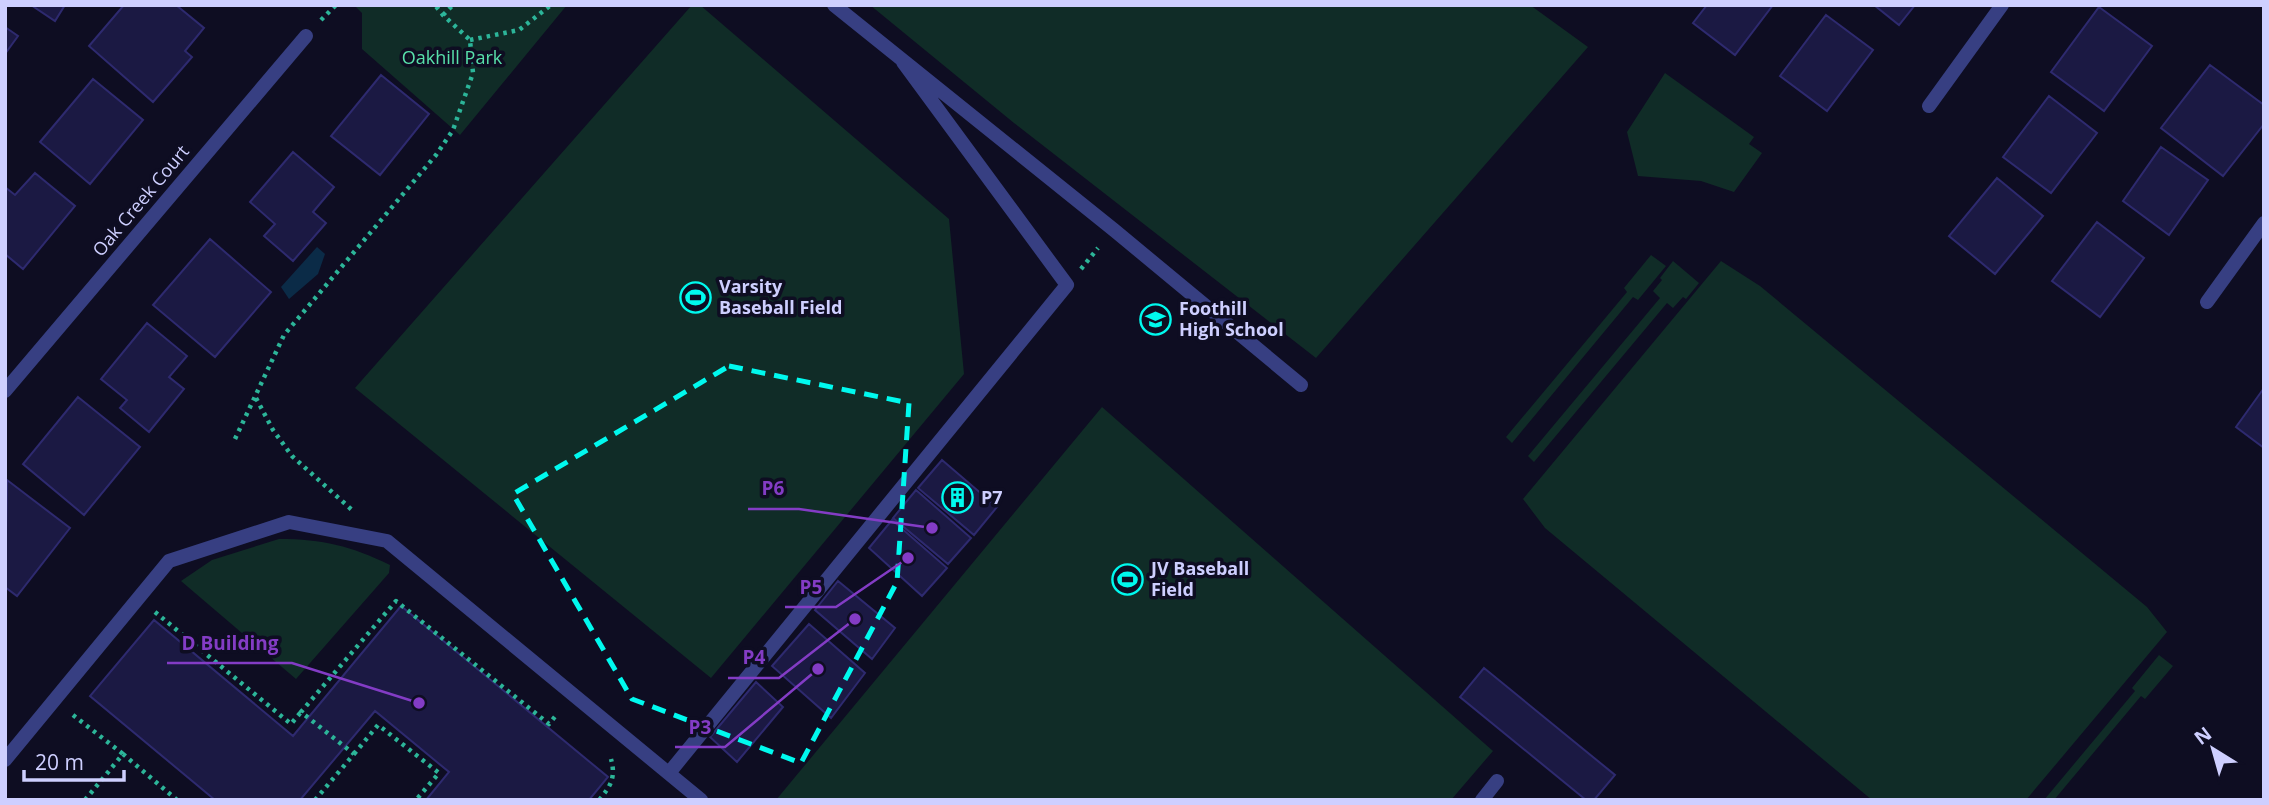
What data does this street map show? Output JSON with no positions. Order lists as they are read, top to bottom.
{
  "streets": {
    "street": ["Oak Creek Court"]
  },
  "parks": ["Oakhill Park"],
  "places": {
    "sports": ["Varsity Baseball Field", "JV Baseball Field"],
    "school or university": ["Foothill High School"],
    "building": ["P7"],
    "other": [
      "P6",
      "P5",
      "P4",
      "P3",
      "D Building"
    ]
  },
  "scale_bar": "20 m",
  "north": "top left"
}
